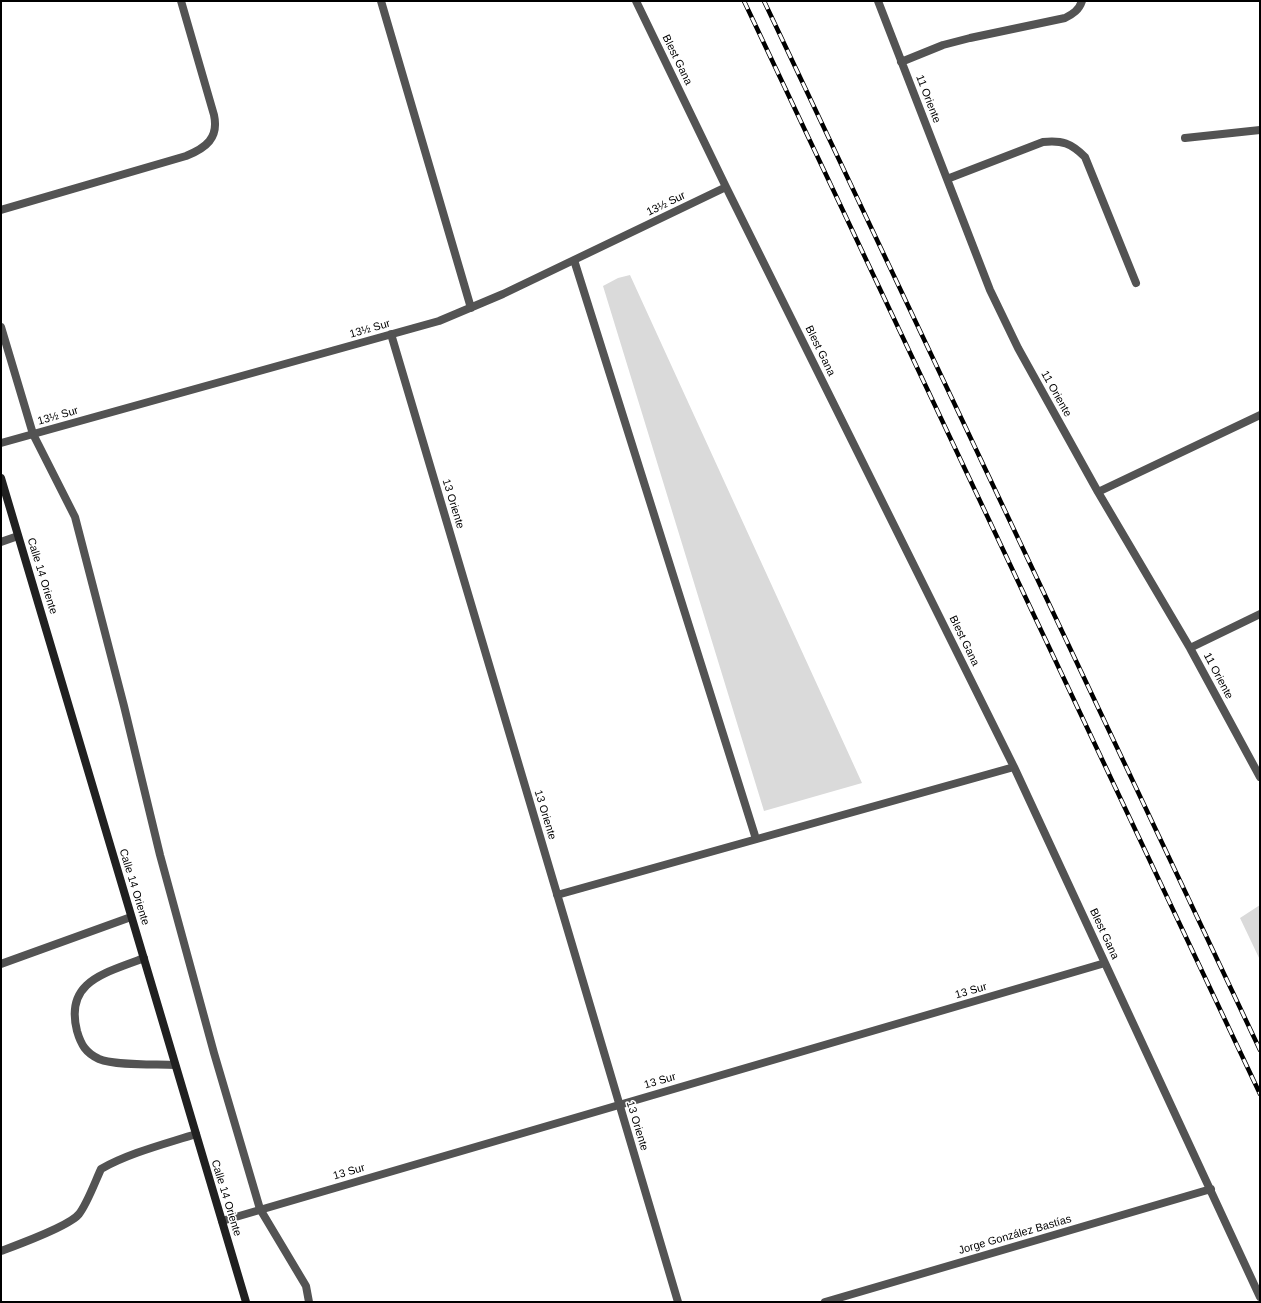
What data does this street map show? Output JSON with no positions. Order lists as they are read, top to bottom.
{
  "streets": {
    "main road": ["Calle 14 Oriente"],
    "street": [
      "Blest Gana",
      "11 Oriente",
      "13½ Sur",
      "13 Oriente",
      "13 Sur",
      "Jorge González Bastías"
    ]
  },
  "crossings": [
    ["Blest Gana", "13½ Sur"],
    ["Blest Gana", "13 Sur"],
    ["Blest Gana", "Jorge González Bastías"],
    ["13½ Sur", "13 Oriente"],
    ["13 Oriente", "13 Sur"],
    ["Calle 14 Oriente", "13 Sur"]
  ]
}
